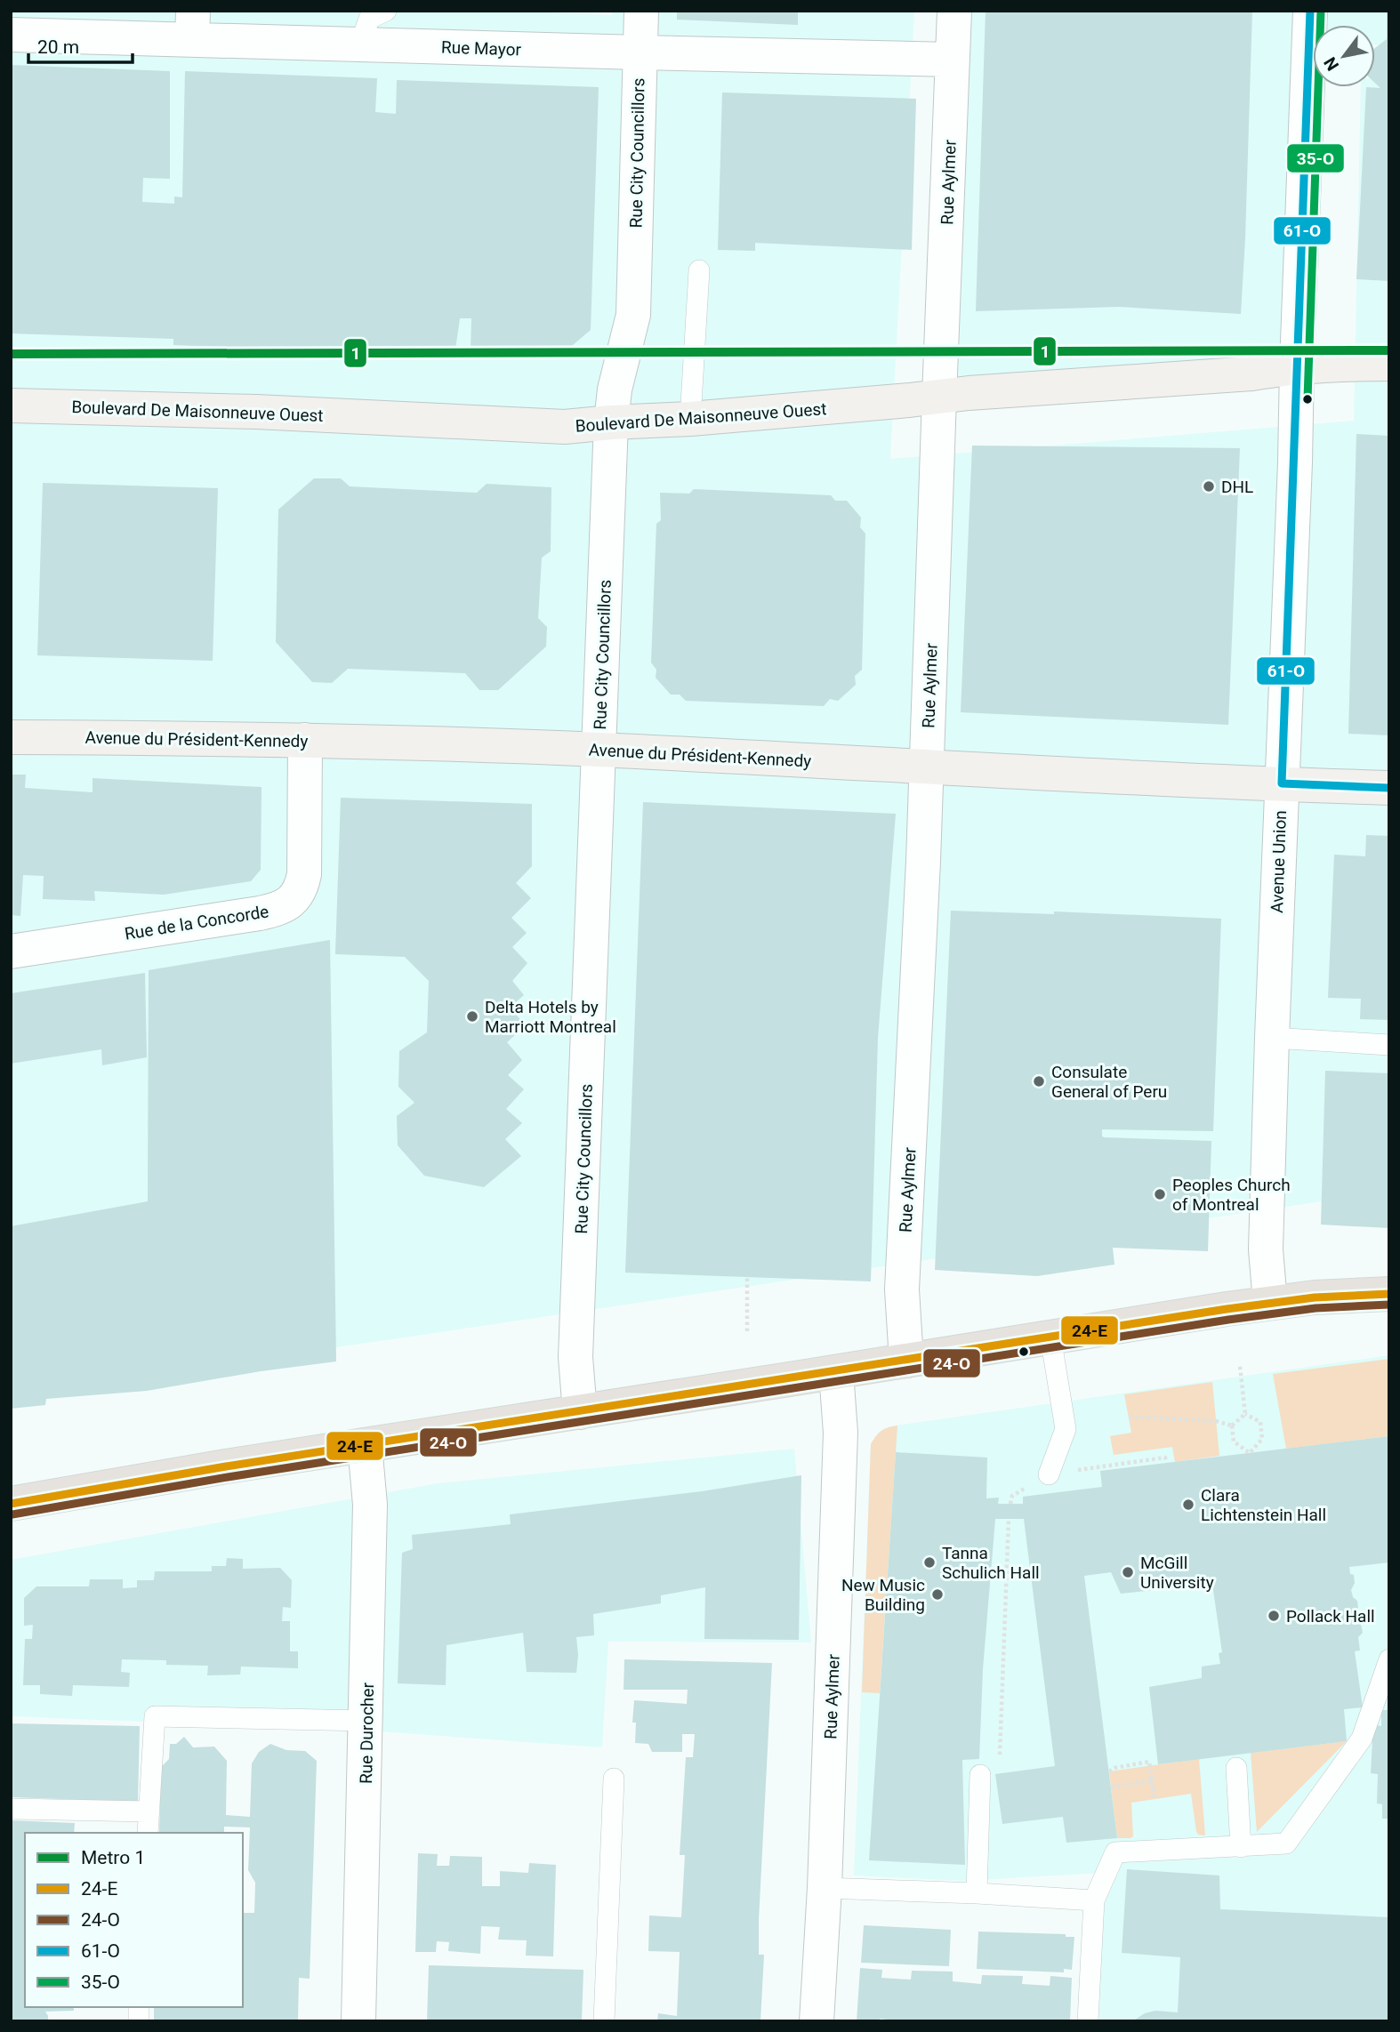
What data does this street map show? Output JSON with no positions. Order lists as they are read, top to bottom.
{
  "streets": {
    "street": [
      "Rue Mayor",
      "Rue City Councillors",
      "Rue Aylmer",
      "Boulevard De Maisonneuve Ouest",
      "Avenue du Président-Kennedy",
      "Avenue Union",
      "Rue de la Concorde",
      "Rue Durocher"
    ]
  },
  "crossings": [
    ["Rue Mayor", "Rue City Councillors"],
    ["Rue Mayor", "Rue Aylmer"],
    ["Rue City Councillors", "Boulevard De Maisonneuve Ouest"],
    ["Rue City Councillors", "Avenue du Président-Kennedy"],
    ["Rue Aylmer", "Boulevard De Maisonneuve Ouest"],
    ["Rue Aylmer", "Avenue du Président-Kennedy"],
    ["Boulevard De Maisonneuve Ouest", "Avenue Union"],
    ["Avenue du Président-Kennedy", "Avenue Union"],
    ["Avenue du Président-Kennedy", "Rue de la Concorde"]
  ],
  "places": [
    "DHL",
    "Delta Hotels by Marriott Montreal",
    "Consulate General of Peru",
    "Peoples Church of Montreal",
    "Clara Lichtenstein Hall",
    "Tanna Schulich Hall",
    "McGill University",
    "New Music Building",
    "Pollack Hall"
  ],
  "lines": [
    "transit line 61-O",
    "transit line 35-O",
    "metro line 1",
    "transit line 24-E",
    "transit line 24-O"
  ],
  "legend": [
    "Metro 1",
    "24-E",
    "24-O",
    "61-O",
    "35-O"
  ],
  "scale_bar": "20 m",
  "north": "bottom left"
}
